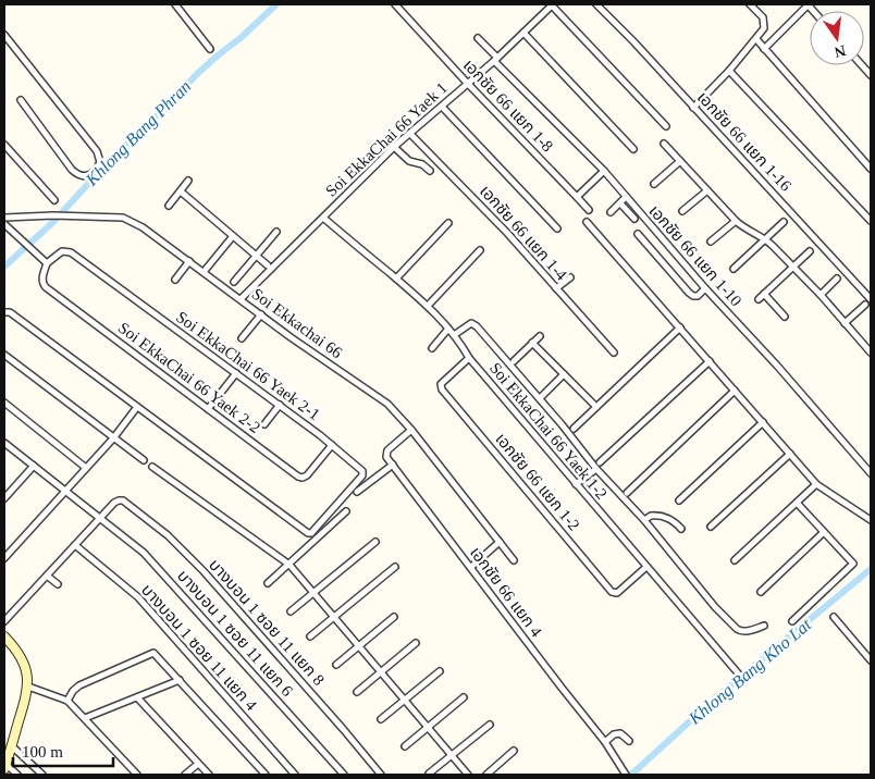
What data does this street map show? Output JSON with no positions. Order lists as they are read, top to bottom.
{
  "streets": {
    "street": [
      "เอกชัย 66 แยก 1-8",
      "Soi EkkaChai 66 Yaek 1",
      "เอกชัย 66 แยก 1-16",
      "เอกชัย 66 แยก 1-4",
      "เอกชัย 66 แยก 1-10",
      "Soi Ekkachai 66",
      "Soi EkkaChai 66 Yaek 2-1",
      "Soi EkkaChai 66 Yaek 2-2",
      "Soi EkkaChai 66 Yaek 1-2",
      "เอกชัย 66 แยก 1-2",
      "เอกชัย 66 แยก 4",
      "บางบอน 1 ซอย 11 แยก 8",
      "บางบอน 1 ซอย 11 แยก 6",
      "บางบอน 1 ซอย 11 แยก 4"
    ]
  },
  "crossings": [
    ["เอกชัย 66 แยก 1-8", "Soi EkkaChai 66 Yaek 1"],
    ["Soi EkkaChai 66 Yaek 1", "เอกชัย 66 แยก 1-4"],
    ["Soi EkkaChai 66 Yaek 1", "เอกชัย 66 แยก 1-10"],
    ["Soi EkkaChai 66 Yaek 1", "Soi Ekkachai 66"],
    ["Soi EkkaChai 66 Yaek 1", "Soi EkkaChai 66 Yaek 1-2"],
    ["Soi EkkaChai 66 Yaek 2-1", "Soi EkkaChai 66 Yaek 2-2"],
    ["Soi EkkaChai 66 Yaek 1-2", "เอกชัย 66 แยก 1-2"],
    ["บางบอน 1 ซอย 11 แยก 8", "บางบอน 1 ซอย 11 แยก 6"]
  ],
  "water": ["Khlong Bang Phran", "Khlong Bang Kho Lat"],
  "scale_bar": "100 m",
  "north": "bottom"
}
